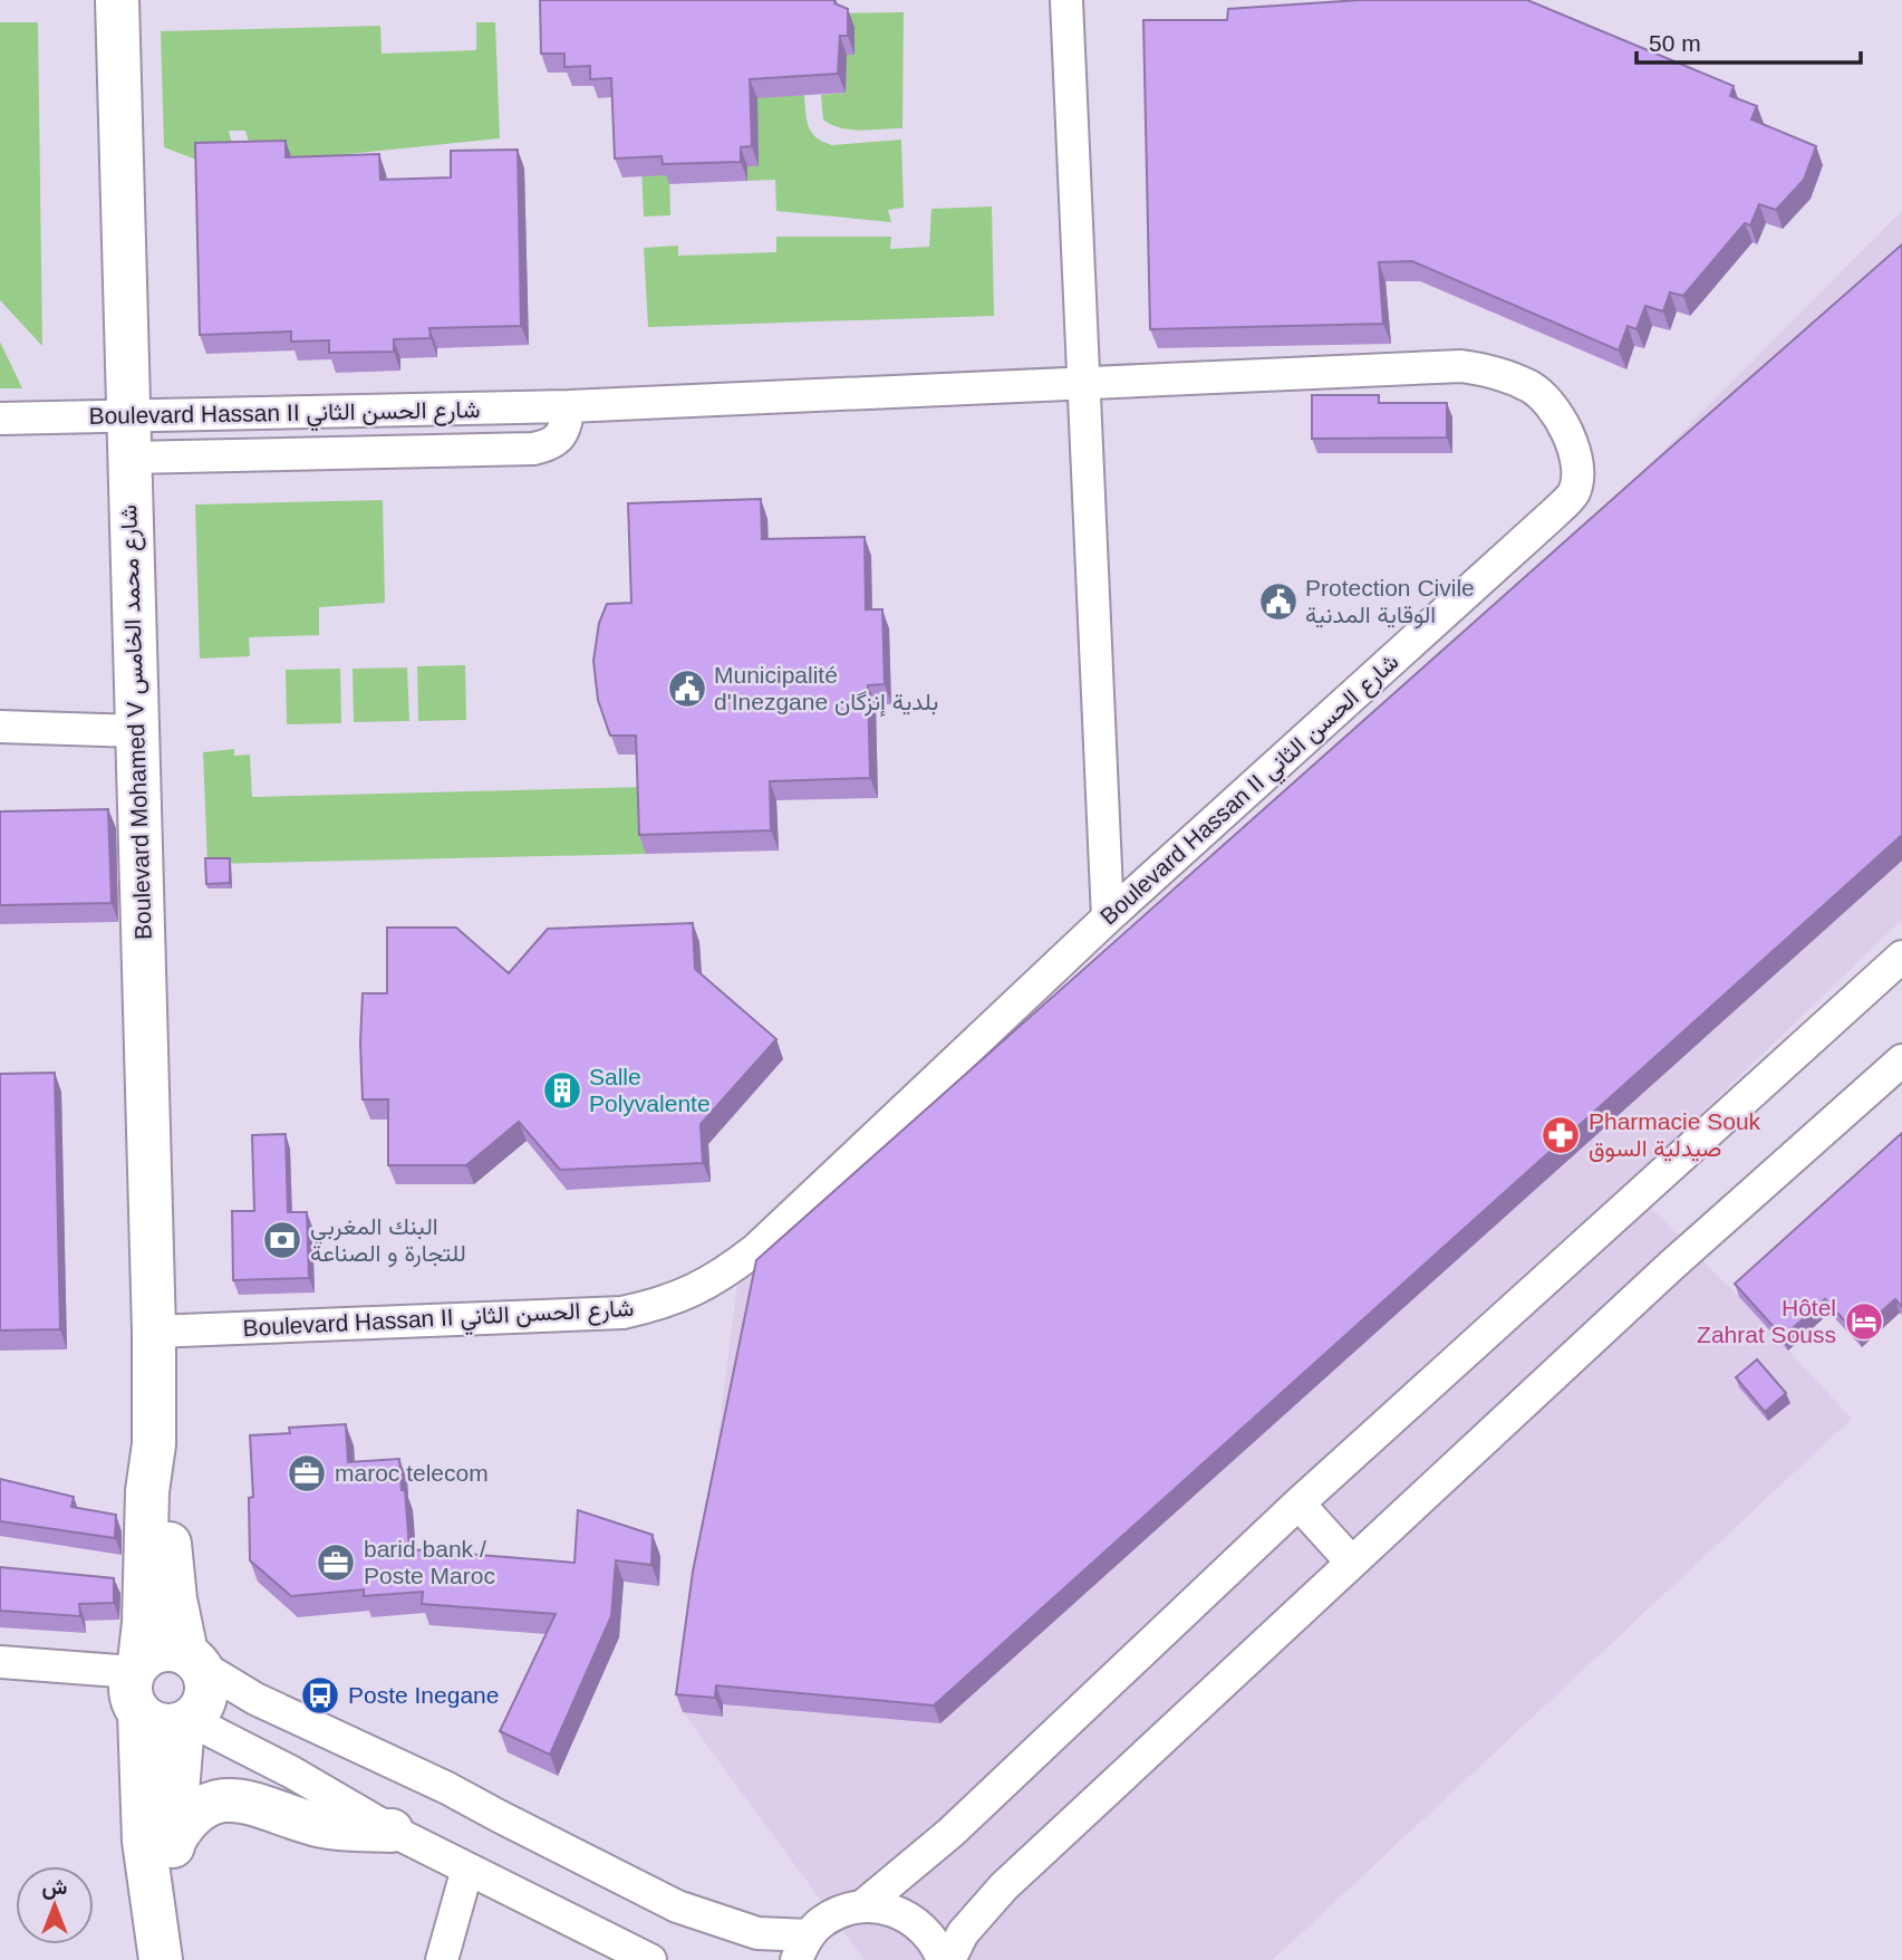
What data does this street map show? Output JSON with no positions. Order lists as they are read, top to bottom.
{
  "streets": {
    "street": ["Boulevard Hassan II شارع الحسن الثاني", "Boulevard Mohamed V شارع محمد الخامس"]
  },
  "crossings": [
    ["Boulevard Hassan II شارع الحسن الثاني", "Boulevard Mohamed V شارع محمد الخامس"]
  ],
  "places": {
    "public building": ["Protection Civile الوقاية المدنية", "Municipalité d'Inezgane بلدية إنزگان"],
    "building": ["Salle Polyvalente"],
    "pharmacy": ["Pharmacie Souk صيدلية السوق"],
    "bank": ["البنك المغربي للتجارة و الصناعة"],
    "hotel": ["Hôtel Zahrat Souss"],
    "office": ["maroc telecom", "barid bank / Poste Maroc"],
    "bus stop": ["Poste Inegane"]
  },
  "scale_bar": "50 m",
  "north": "top"
}
